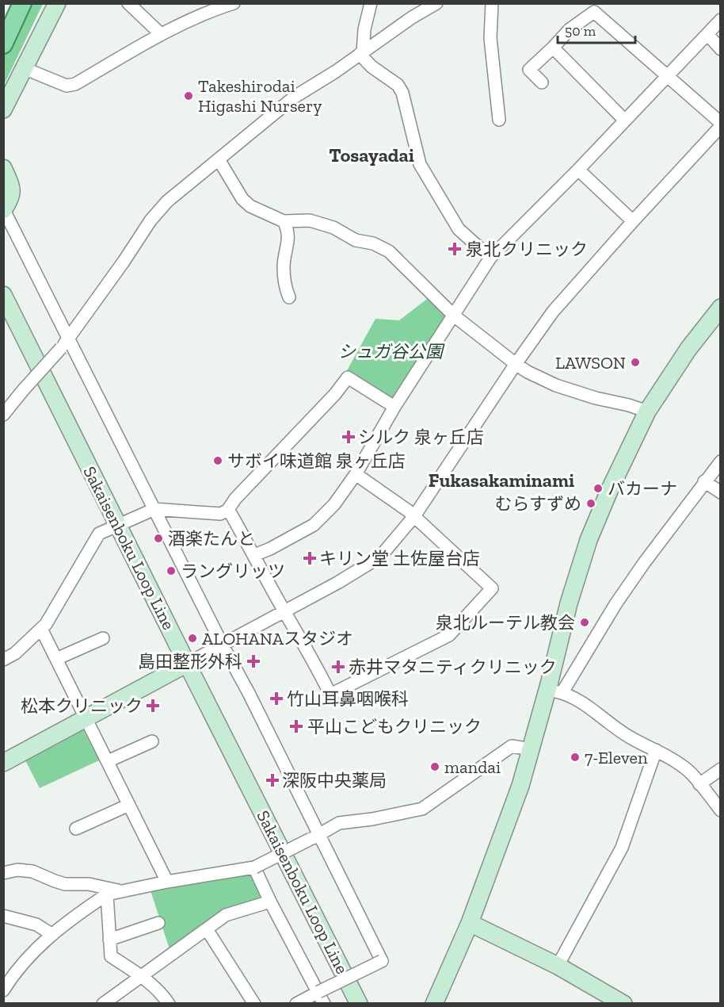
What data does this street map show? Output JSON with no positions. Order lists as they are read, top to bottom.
{
  "streets": {
    "street": ["Sakaisenboku Loop Line"]
  },
  "districts": ["Tosayadai", "Fukasakaminami"],
  "parks": ["シュガ谷公園"],
  "places": {
    "other": [
      "Takeshirodai Higashi Nursery",
      "LAWSON",
      "サボイ味道館 泉ヶ丘店",
      "バカーナ",
      "むらすずめ",
      "酒楽たんと",
      "ラングリッツ",
      "泉北ルーテル教会",
      "ALOHANAスタジオ",
      "7-Eleven",
      "mandai"
    ],
    "health": [
      "泉北クリニック",
      "シルク 泉ヶ丘店",
      "キリン堂 土佐屋台店",
      "島田整形外科",
      "赤井マタニティクリニック",
      "竹山耳鼻咽喉科",
      "松本クリニック",
      "平山こどもクリニック",
      "深阪中央薬局"
    ]
  },
  "scale_bar": "50 m"
}
